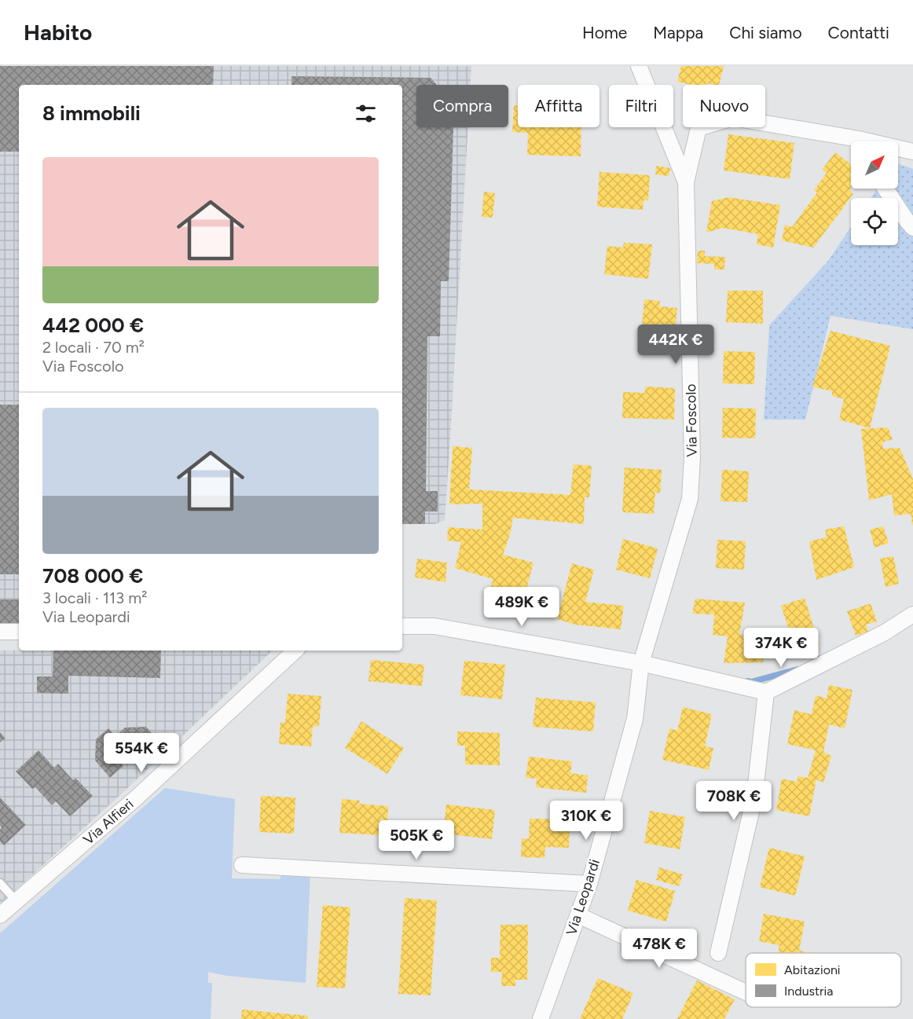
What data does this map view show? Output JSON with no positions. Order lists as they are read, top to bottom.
{
  "streets": {
    "street": ["Via Foscolo", "Via Alfieri", "Via Leopardi"]
  },
  "crossings": [
    ["Via Foscolo", "Via Leopardi"]
  ],
  "legend": ["Abitazioni", "Industria"],
  "north": "top right",
  "page": {
    "header": "Habito",
    "nav": [
      "Home",
      "Mappa",
      "Chi siamo",
      "Contatti"
    ],
    "chip": [
      "Compra",
      "Affitta",
      "Filtri",
      "Nuovo"
    ],
    "heading": "8 immobili",
    "list": [
      {
        "name": "442 000 €",
        "note": "2 locali · 70 m² · Via Foscolo"
      },
      {
        "name": "708 000 €",
        "note": "3 locali · 113 m² · Via Leopardi"
      }
    ],
    "price": [
      "442K €",
      "489K €",
      "374K €",
      "554K €",
      "708K €",
      "310K €",
      "505K €",
      "478K €"
    ]
  }
}
